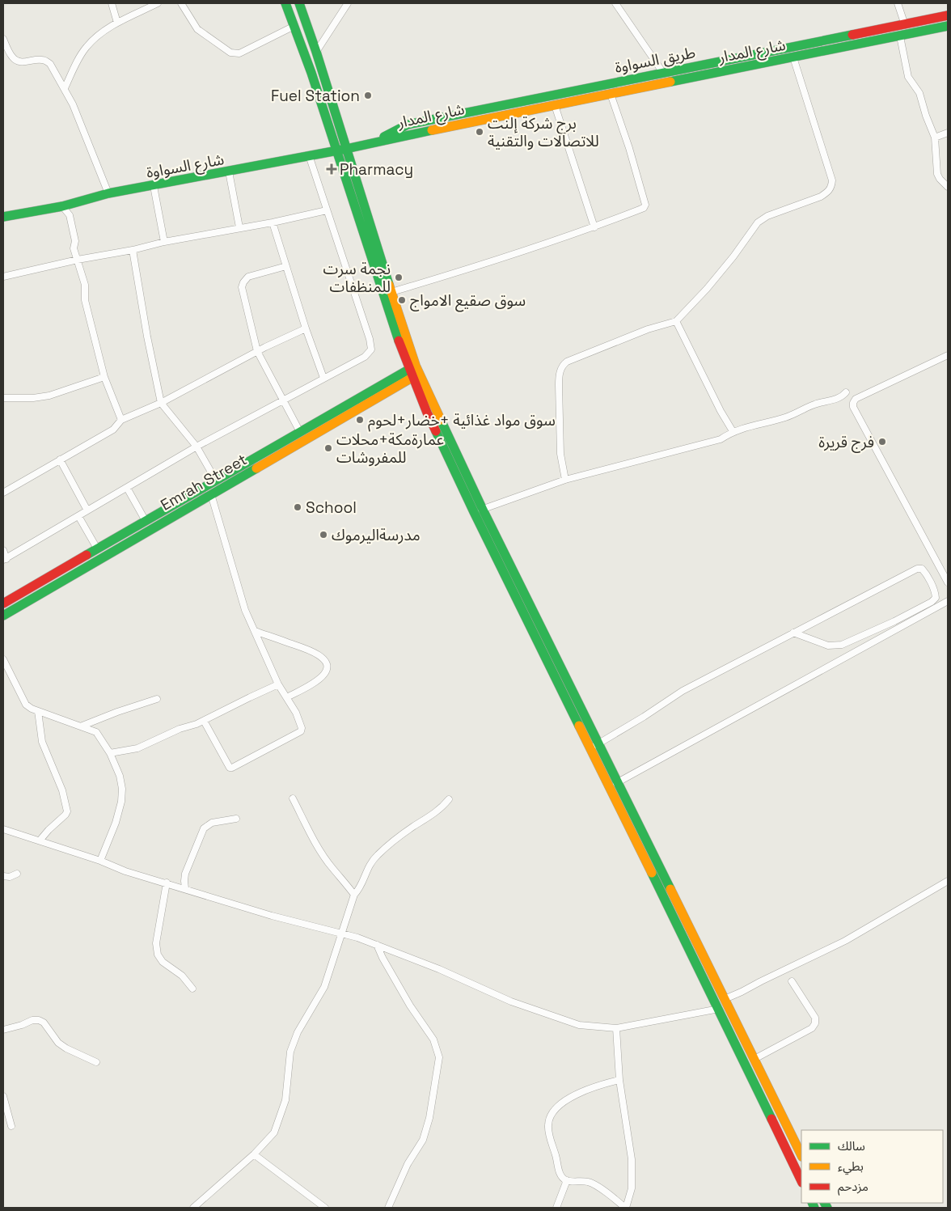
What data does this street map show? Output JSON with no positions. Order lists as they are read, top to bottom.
{
  "streets": {
    "main road": [
      "شارع المدار",
      "طريق السواوة",
      "شارع السواوة",
      "Emrah Street"
    ]
  },
  "crossings": [
    ["شارع المدار", "طريق السواوة"],
    ["شارع المدار", "شارع السواوة"],
    ["طريق السواوة", "شارع السواوة"]
  ],
  "places": {
    "other": [
      "Fuel Station",
      "برج شركة إلنت للاتصالات والتقنية",
      "نجمة سرت للمنظفات",
      "سوق صقيع الامواج",
      "سوق مواد غذائية +خضار+لحوم",
      "فرج قريرة",
      "عمارةمكة+محلات للمفروشات",
      "School",
      "مدرسةاليرموك"
    ],
    "health": ["Pharmacy"]
  },
  "legend": ["سالك", "بطيء", "مزدحم"]
}
